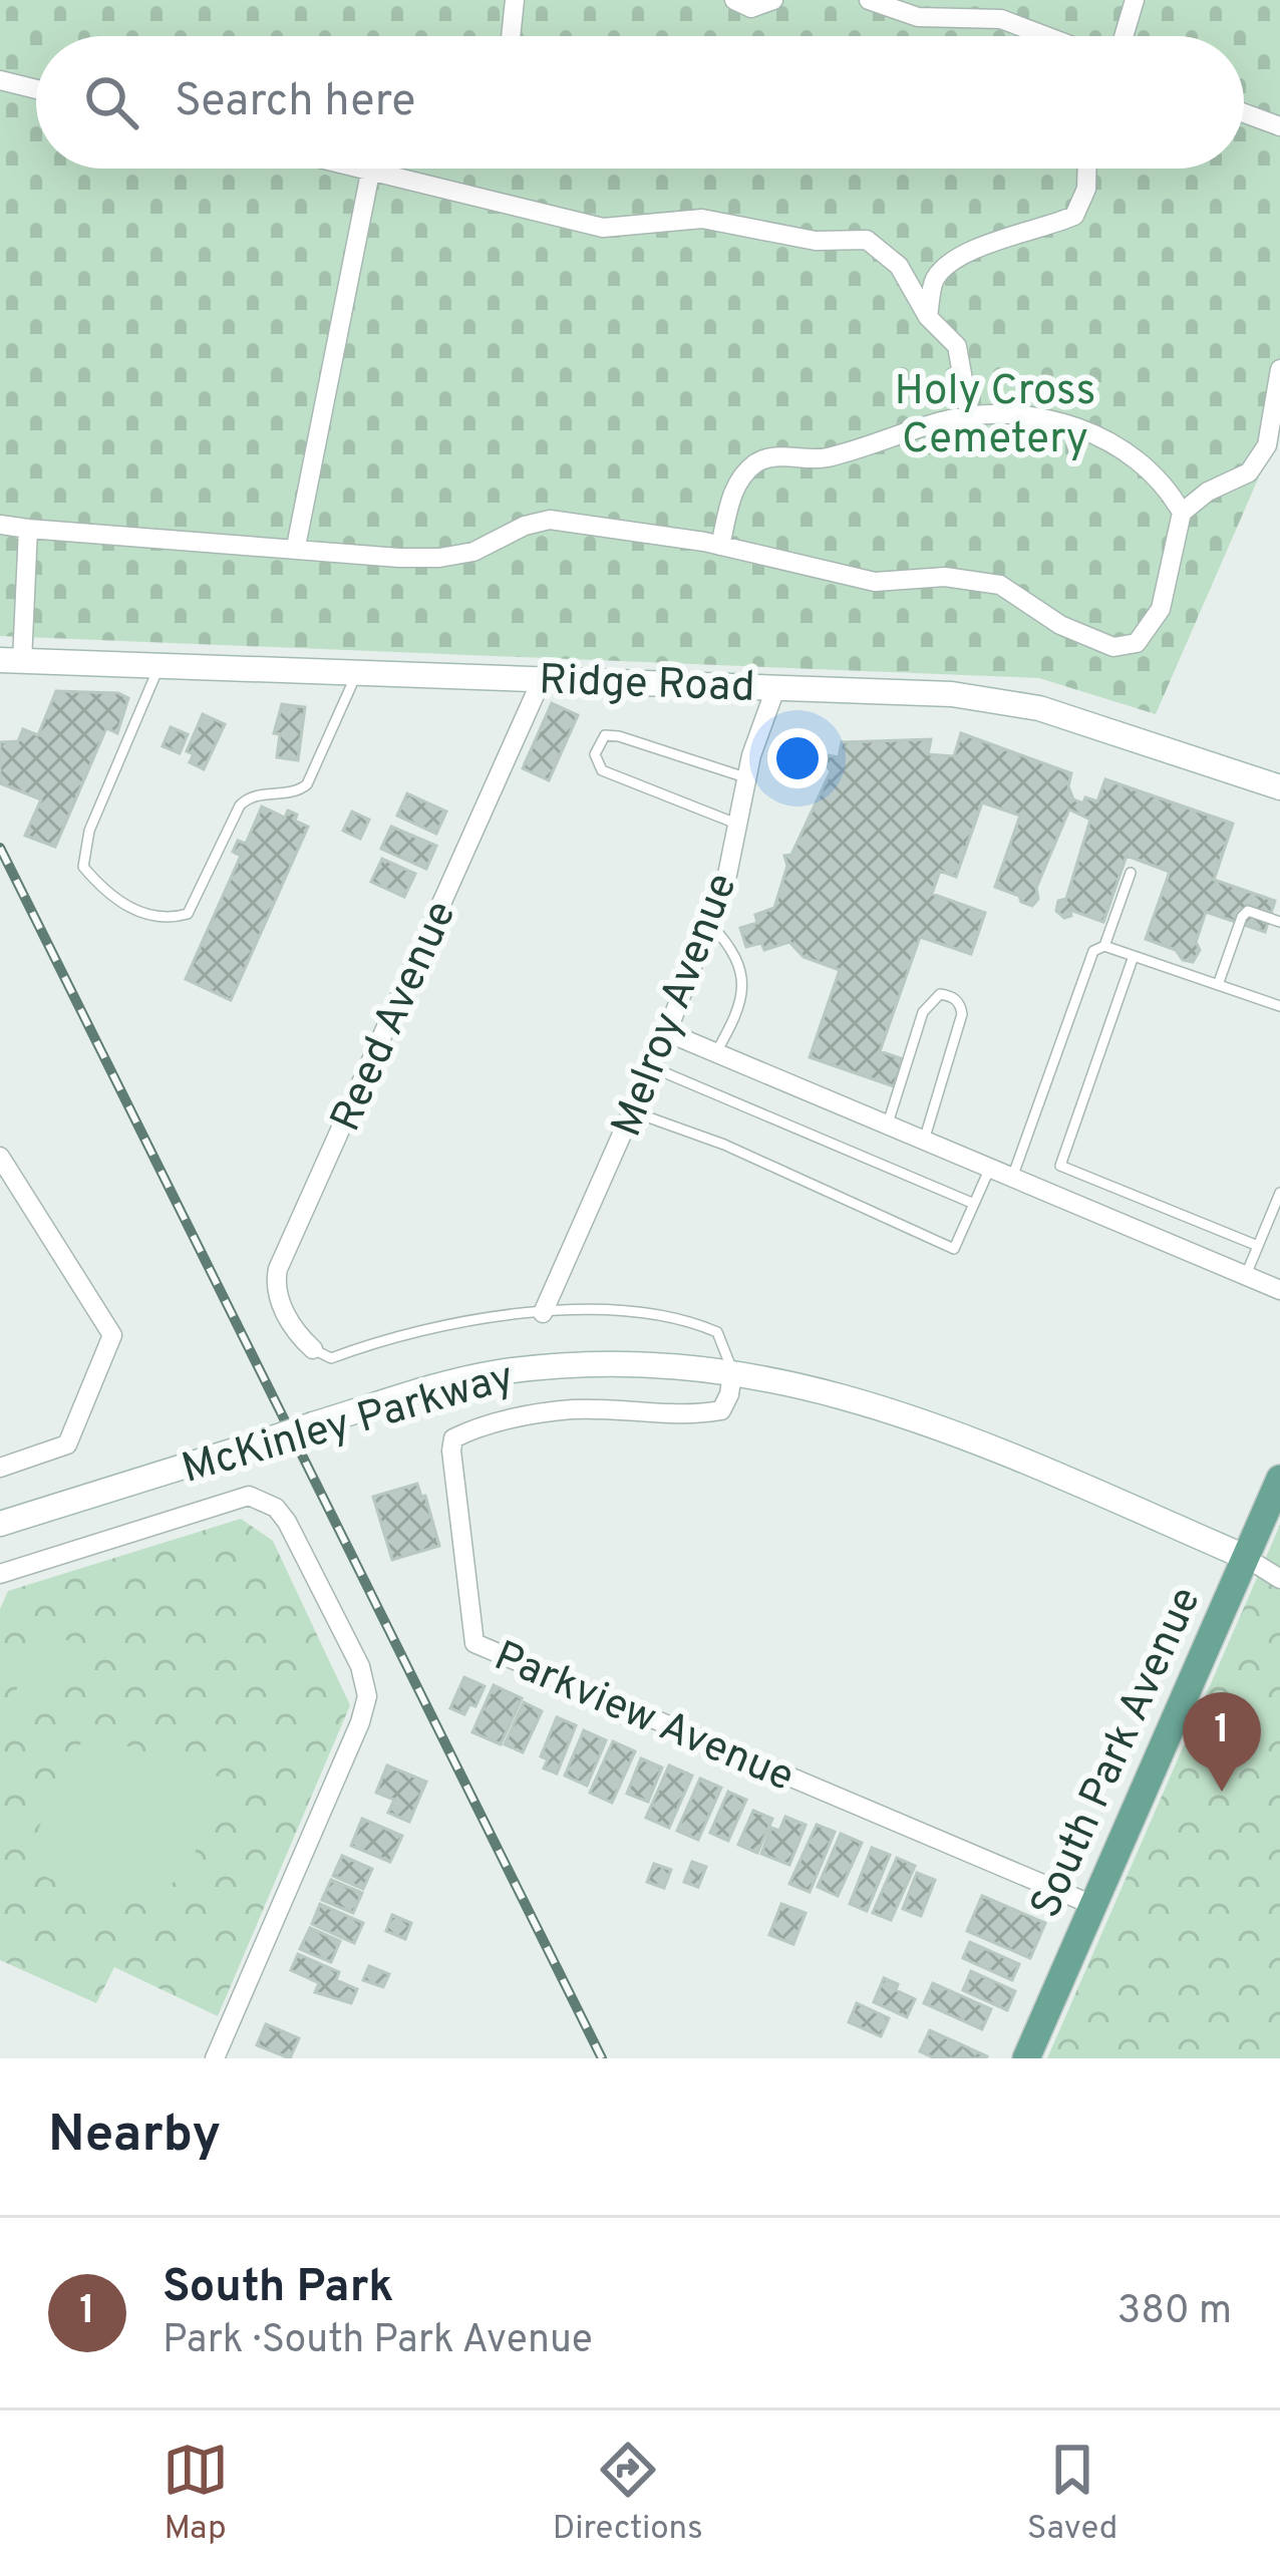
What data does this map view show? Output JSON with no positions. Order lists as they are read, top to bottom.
{
  "streets": {
    "main road": ["South Park Avenue"],
    "street": [
      "Ridge Road",
      "Melroy Avenue",
      "Reed Avenue",
      "McKinley Parkway",
      "Parkview Avenue"
    ]
  },
  "crossings": [
    ["Ridge Road", "Melroy Avenue"],
    ["Ridge Road", "Reed Avenue"],
    ["McKinley Parkway", "Parkview Avenue"],
    ["McKinley Parkway", "South Park Avenue"],
    ["Parkview Avenue", "South Park Avenue"]
  ],
  "parks": ["Holy Cross Cemetery"],
  "page": {
    "search": "Search here",
    "pins": "1",
    "heading": "Nearby",
    "list": [
      {
        "mark": "1",
        "name": "South Park",
        "note": "Park · South Park Avenue",
        "value": "380 m"
      }
    ],
    "nav": ["Map", "Directions", "Saved"]
  }
}
